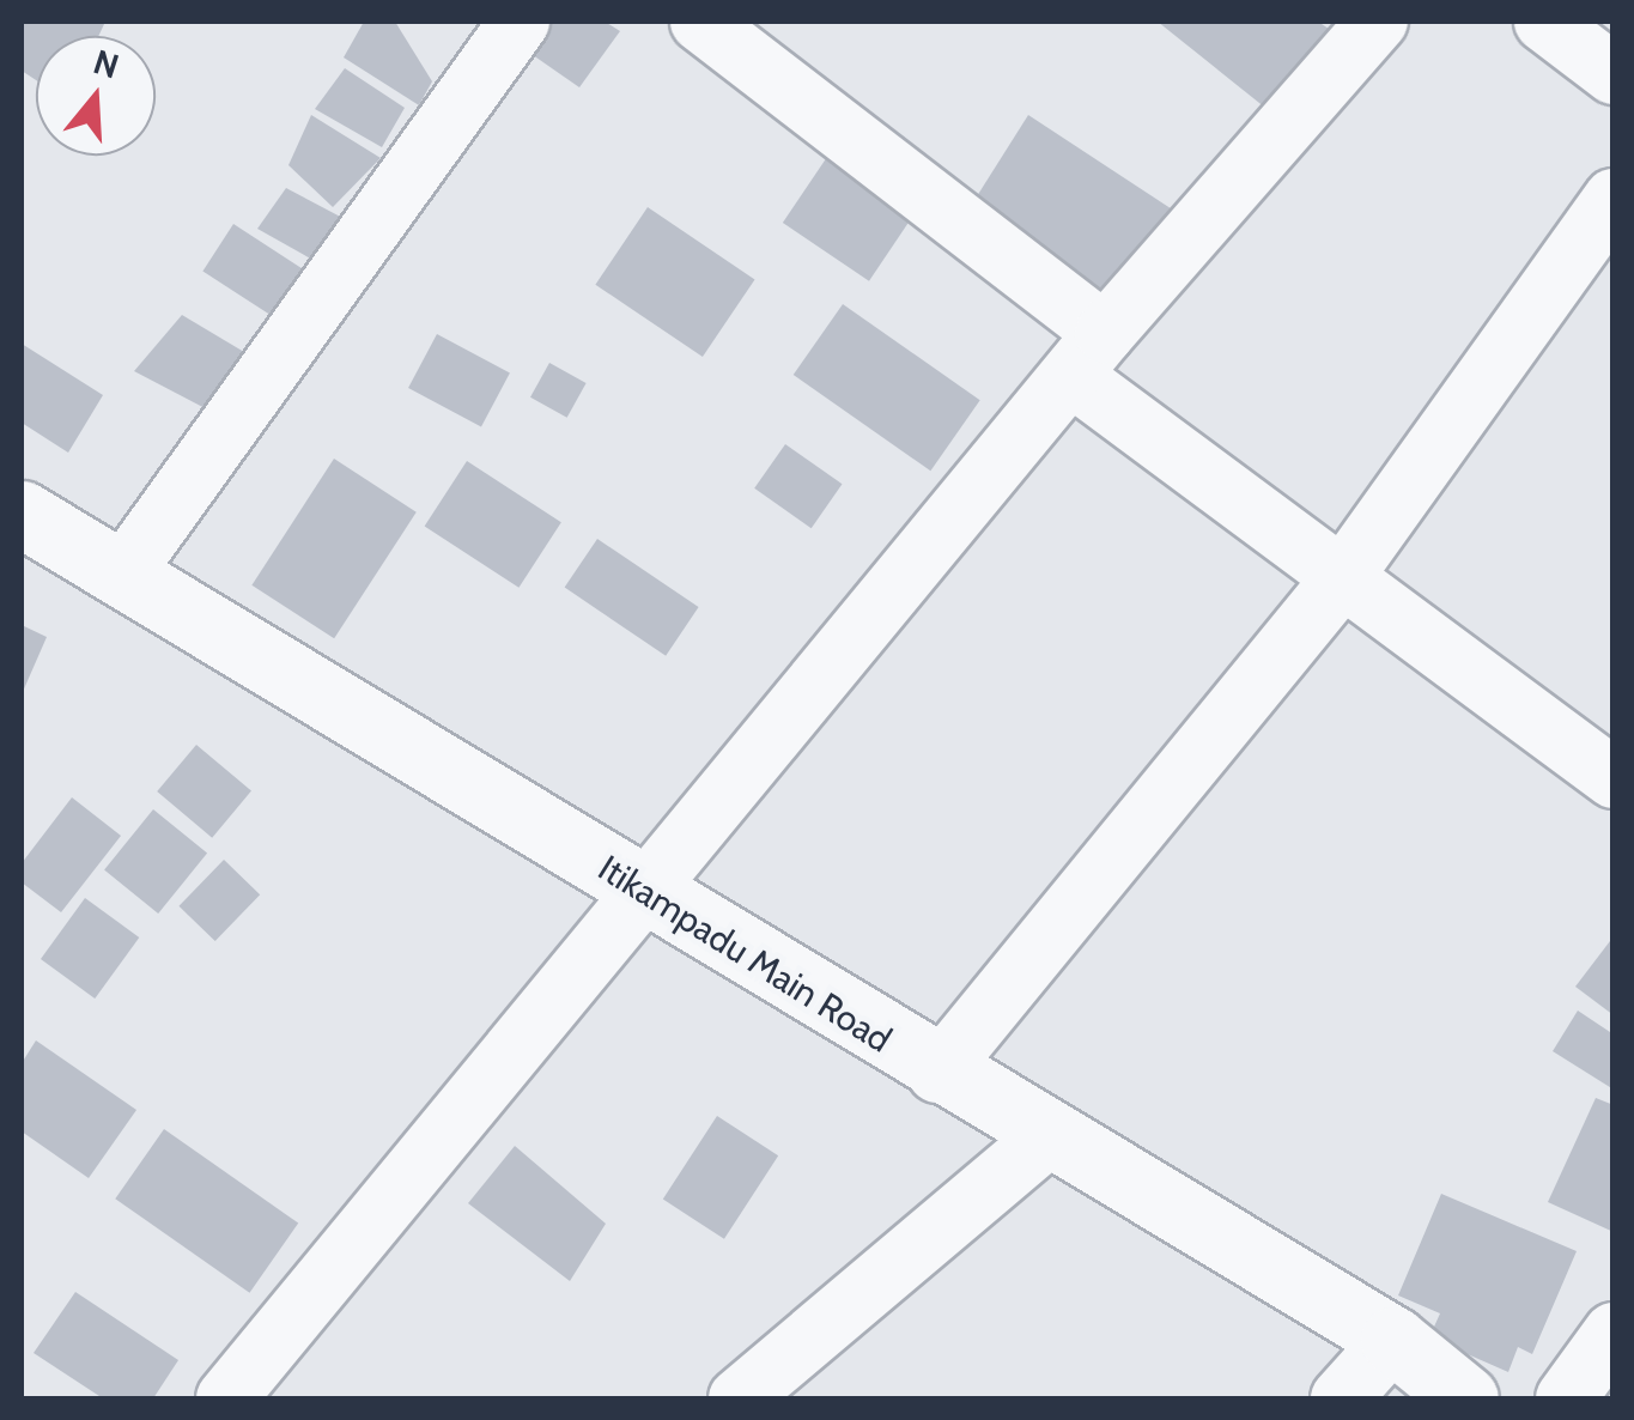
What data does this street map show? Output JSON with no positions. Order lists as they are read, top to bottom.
{
  "streets": {
    "street": ["Itikampadu Main Road"]
  },
  "north": "top"
}
